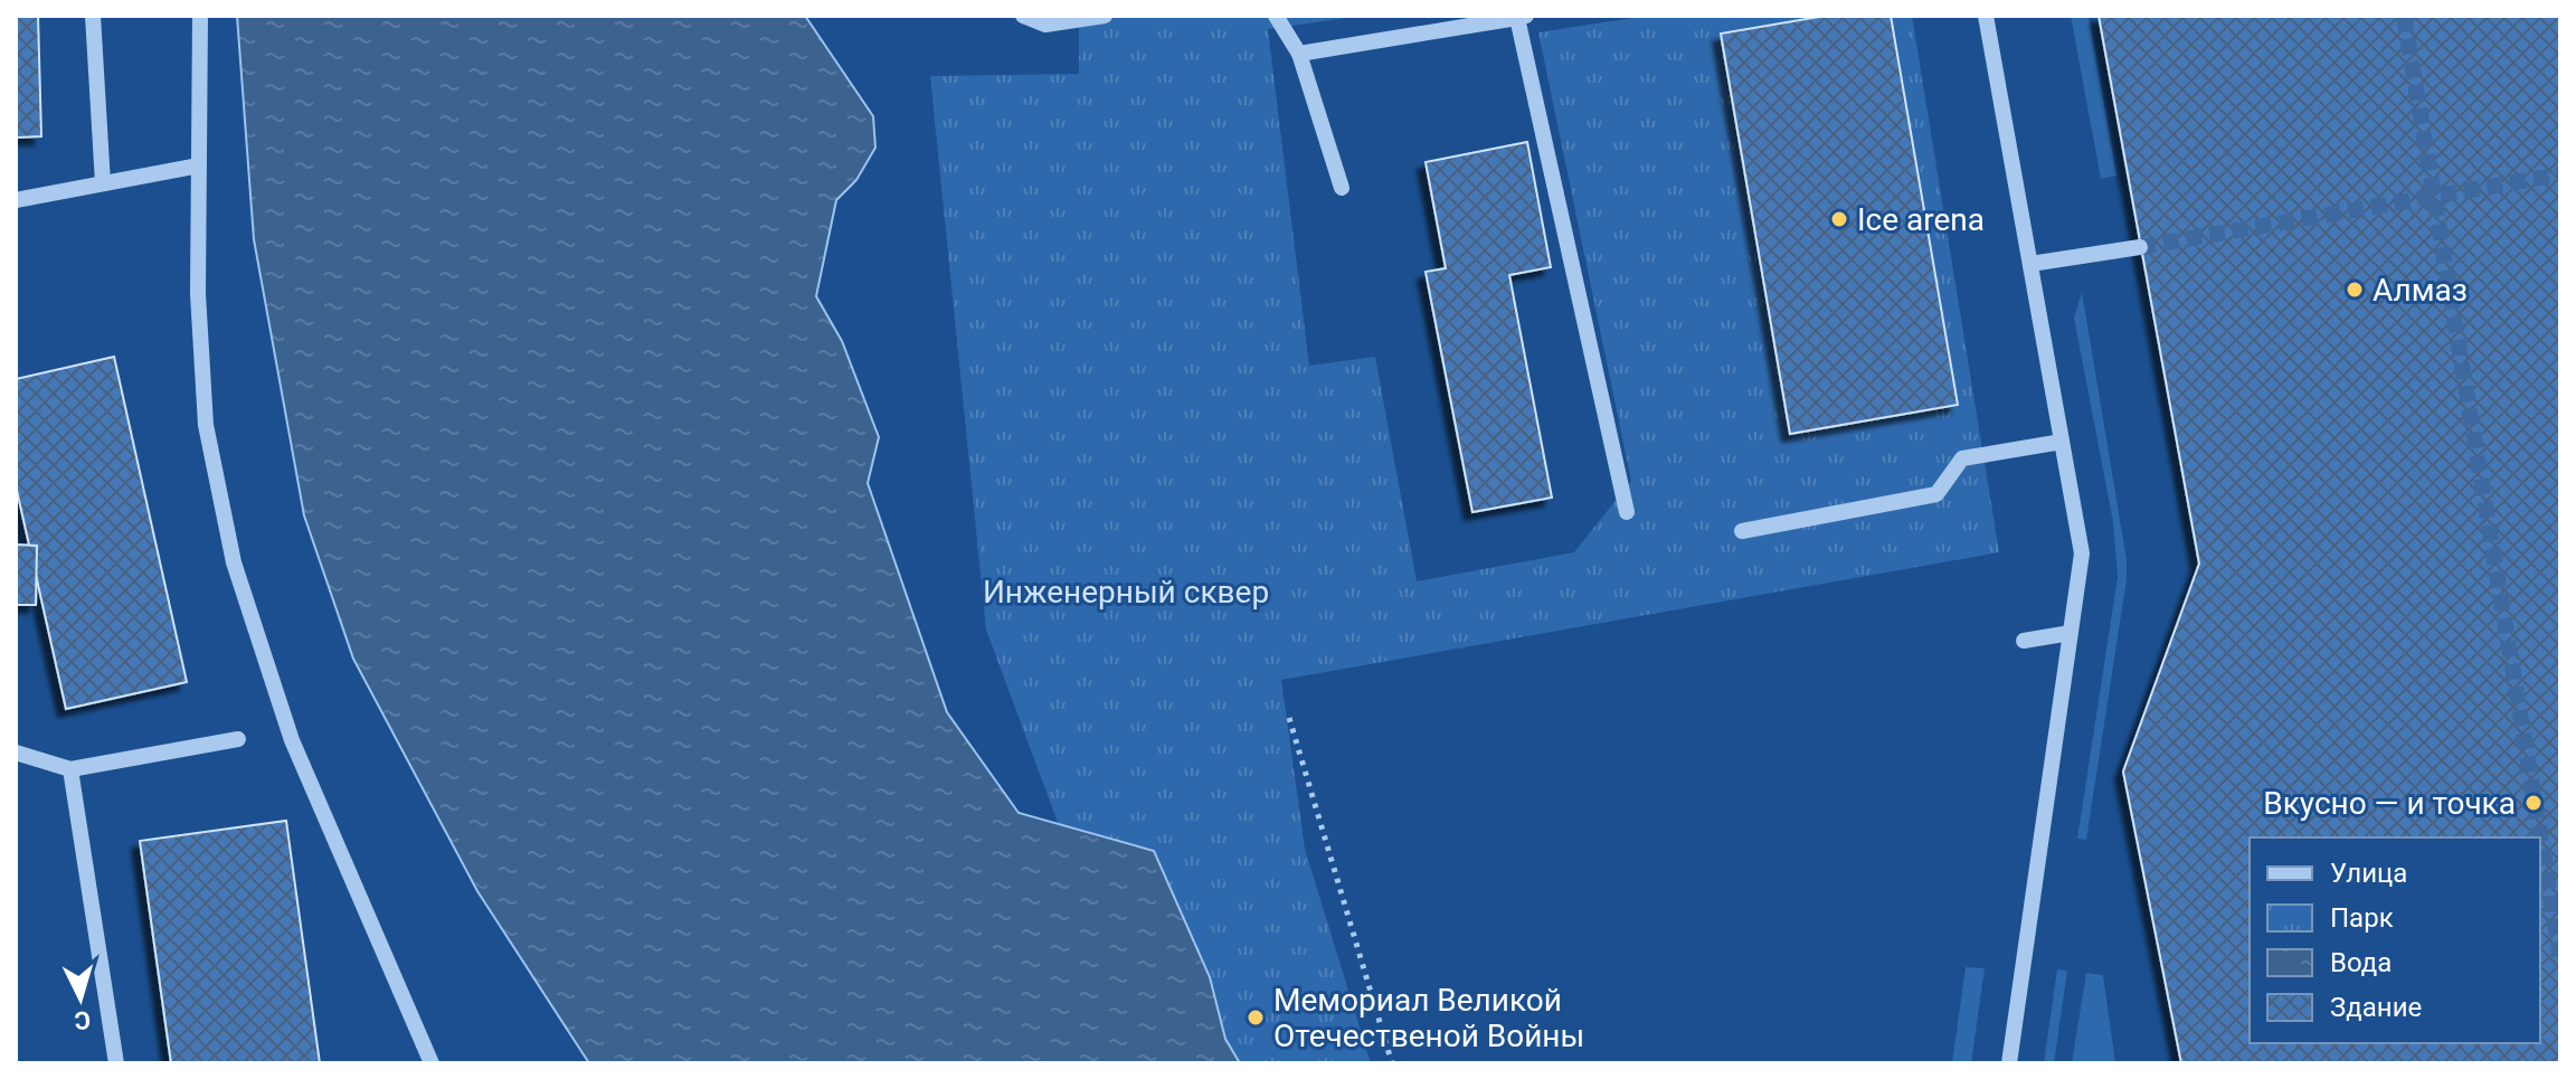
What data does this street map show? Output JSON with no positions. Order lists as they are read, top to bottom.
{
  "parks": ["Инженерный сквер"],
  "places": [
    "Ice arena",
    "Алмаз",
    "Вкусно — и точка",
    "Мемориал Великой Отечественой Войны"
  ],
  "legend": [
    "Улица",
    "Парк",
    "Вода",
    "Здание"
  ],
  "north": "bottom"
}
